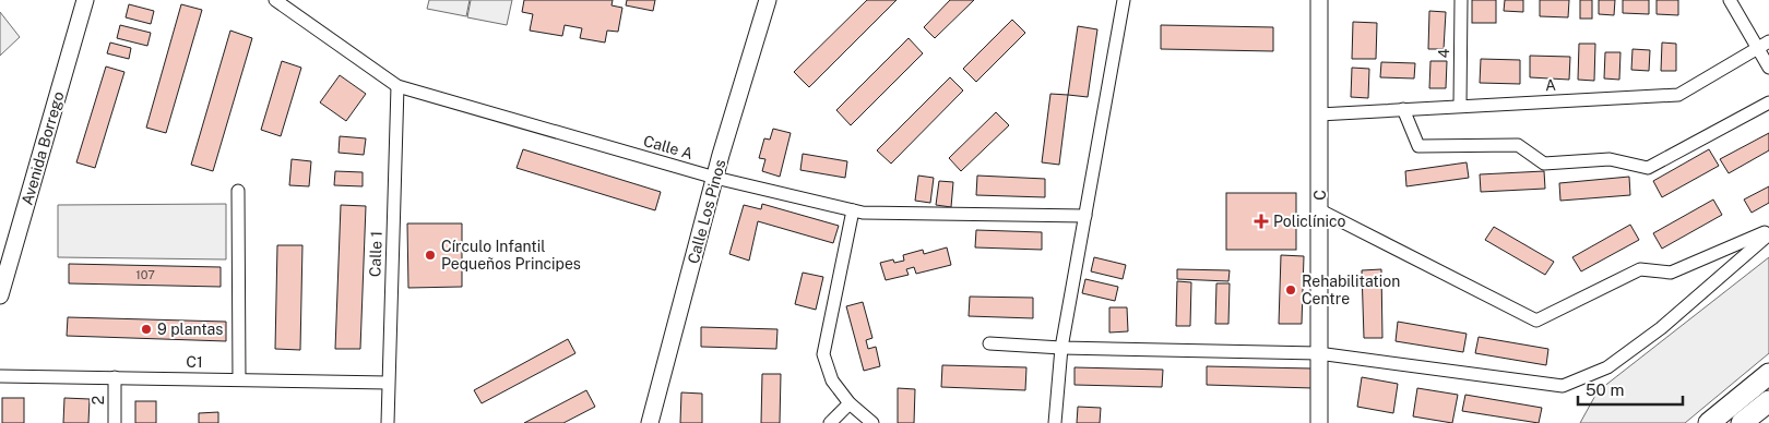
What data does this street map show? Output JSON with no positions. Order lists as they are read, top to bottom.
{
  "streets": {
    "street": [
      "4",
      "A",
      "Calle A",
      "Avenida Borrego",
      "C",
      "Calle Los Pinos",
      "Calle 1",
      "C1",
      "2"
    ]
  },
  "crossings": [
    ["4", "A"],
    ["A", "C"],
    ["Calle A", "Calle Los Pinos"],
    ["Calle A", "Calle 1"],
    ["Calle 1", "C1"],
    ["C1", "2"]
  ],
  "places": {
    "health": ["Policlínico"],
    "other": ["Círculo Infantil Pequeños Principes", "Rehabilitation Centre", "9 plantas"]
  },
  "house_numbers": ["107"],
  "scale_bar": "50 m"
}
